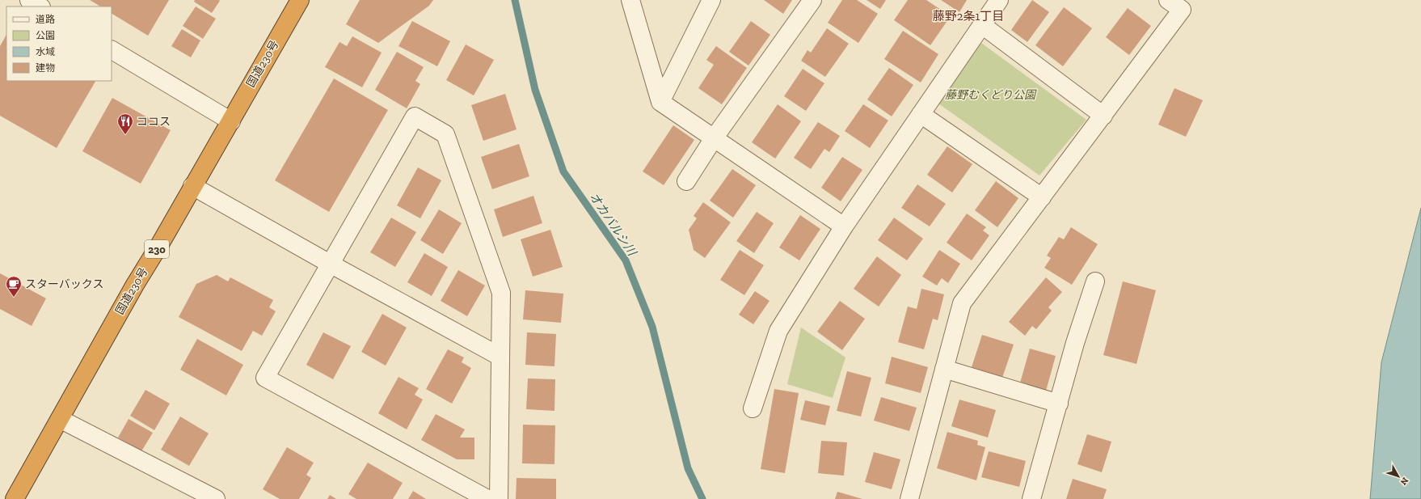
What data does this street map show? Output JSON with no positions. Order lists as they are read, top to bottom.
{
  "streets": {
    "highway": ["国道230号", "230"]
  },
  "districts": ["藤野2条1丁目"],
  "water": ["オカバルシ川"],
  "parks": ["藤野むくどり公園"],
  "places": {
    "restaurant": ["ココス"],
    "cafe": ["スターバックス"]
  },
  "legend": [
    "道路",
    "公園",
    "水域",
    "建物"
  ],
  "north": "bottom right"
}
